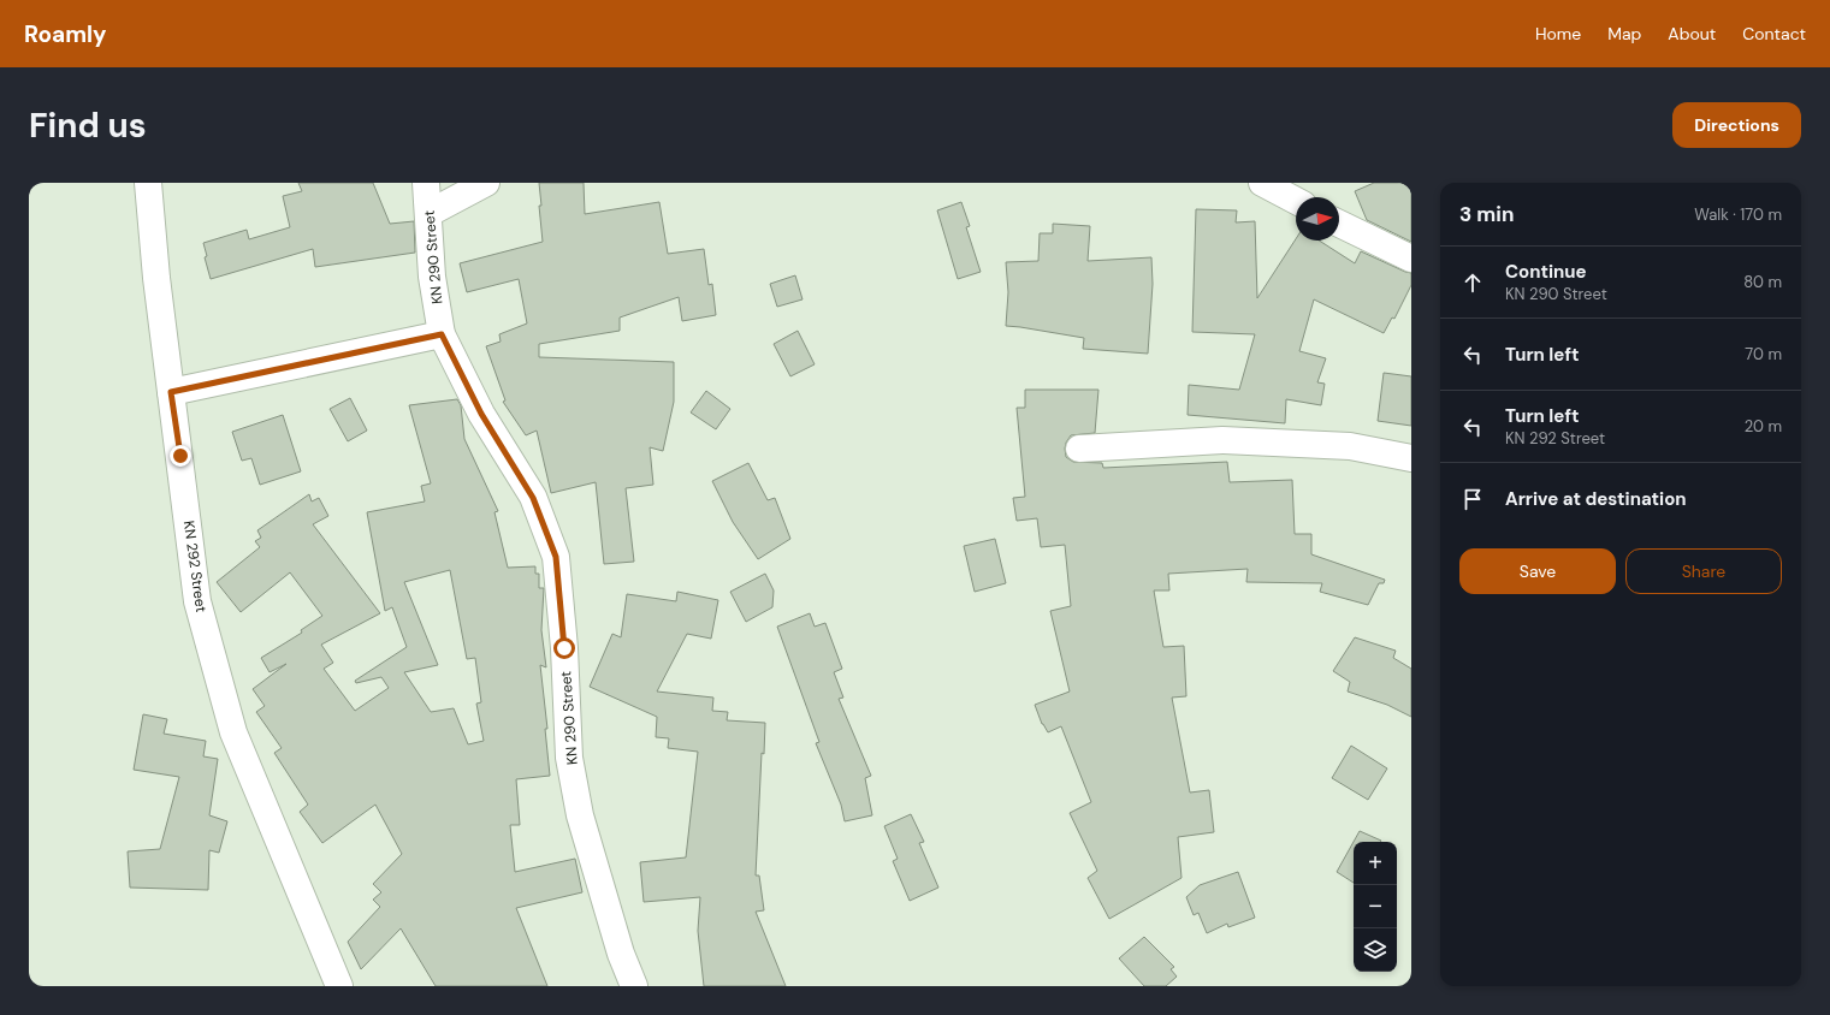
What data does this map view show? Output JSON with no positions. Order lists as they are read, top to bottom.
{
  "streets": {
    "street": ["KN 290 Street", "KN 292 Street"]
  },
  "north": "right",
  "page": {
    "header": "Roamly",
    "nav": [
      "Home",
      "Map",
      "About",
      "Contact"
    ],
    "buttons": [
      "Directions",
      ["Save", "Share"]
    ],
    "title": "Find us",
    "heading": ["3 min", "Walk · 170 m"],
    "list": [
      ["Continue", "KN 290 Street", "80 m"],
      ["Turn left", "70 m"],
      ["Turn left", "KN 292 Street", "20 m"],
      "Arrive at destination"
    ],
    "map_buttons": ["+", "−"]
  }
}
